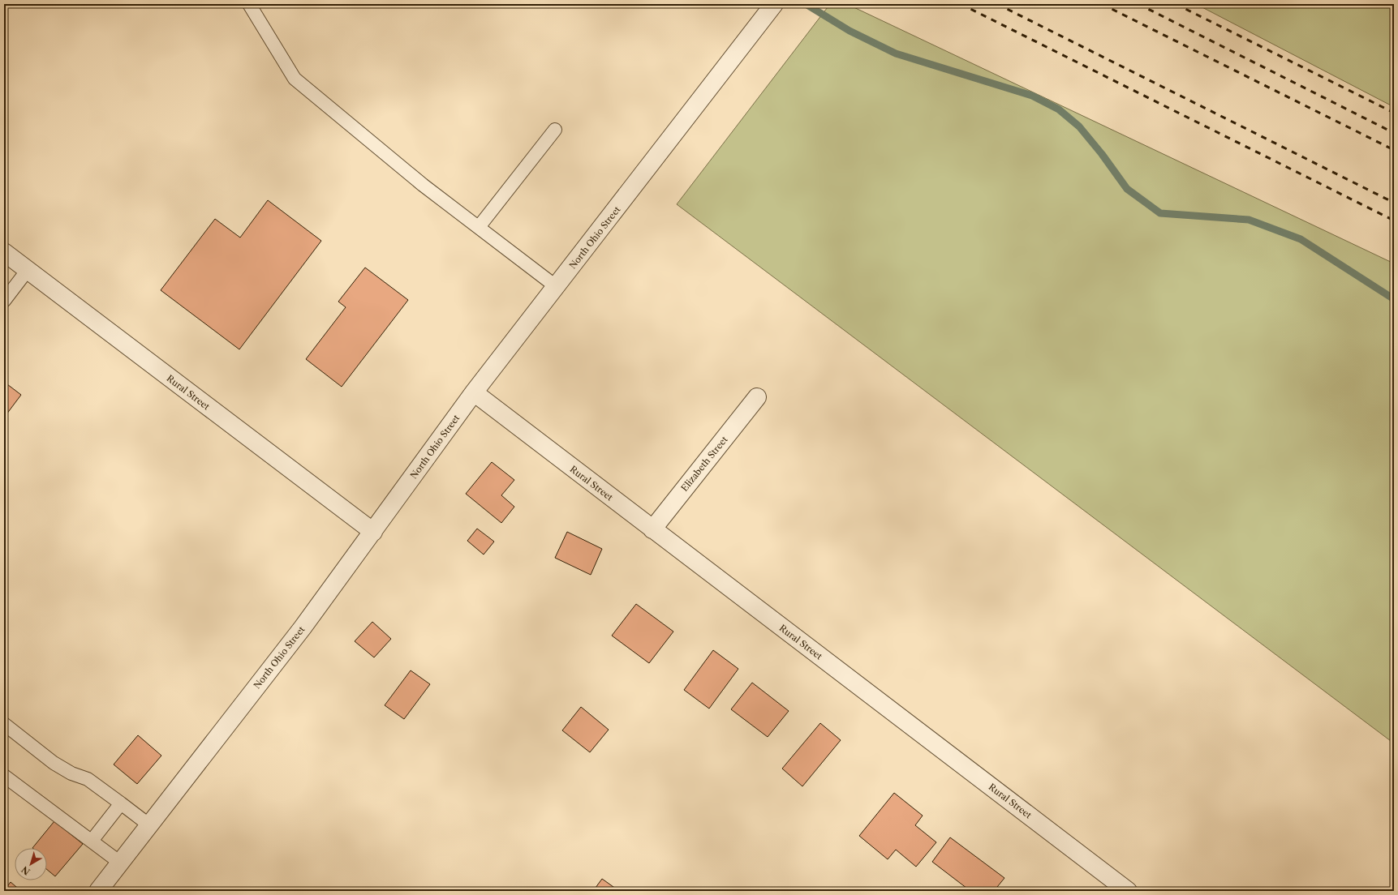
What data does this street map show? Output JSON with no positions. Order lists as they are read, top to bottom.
{
  "streets": {
    "street": ["North Ohio Street", "Rural Street", "Elizabeth Street"]
  },
  "crossings": [
    ["North Ohio Street", "Rural Street"],
    ["Rural Street", "Elizabeth Street"]
  ],
  "north": "bottom left"
}
